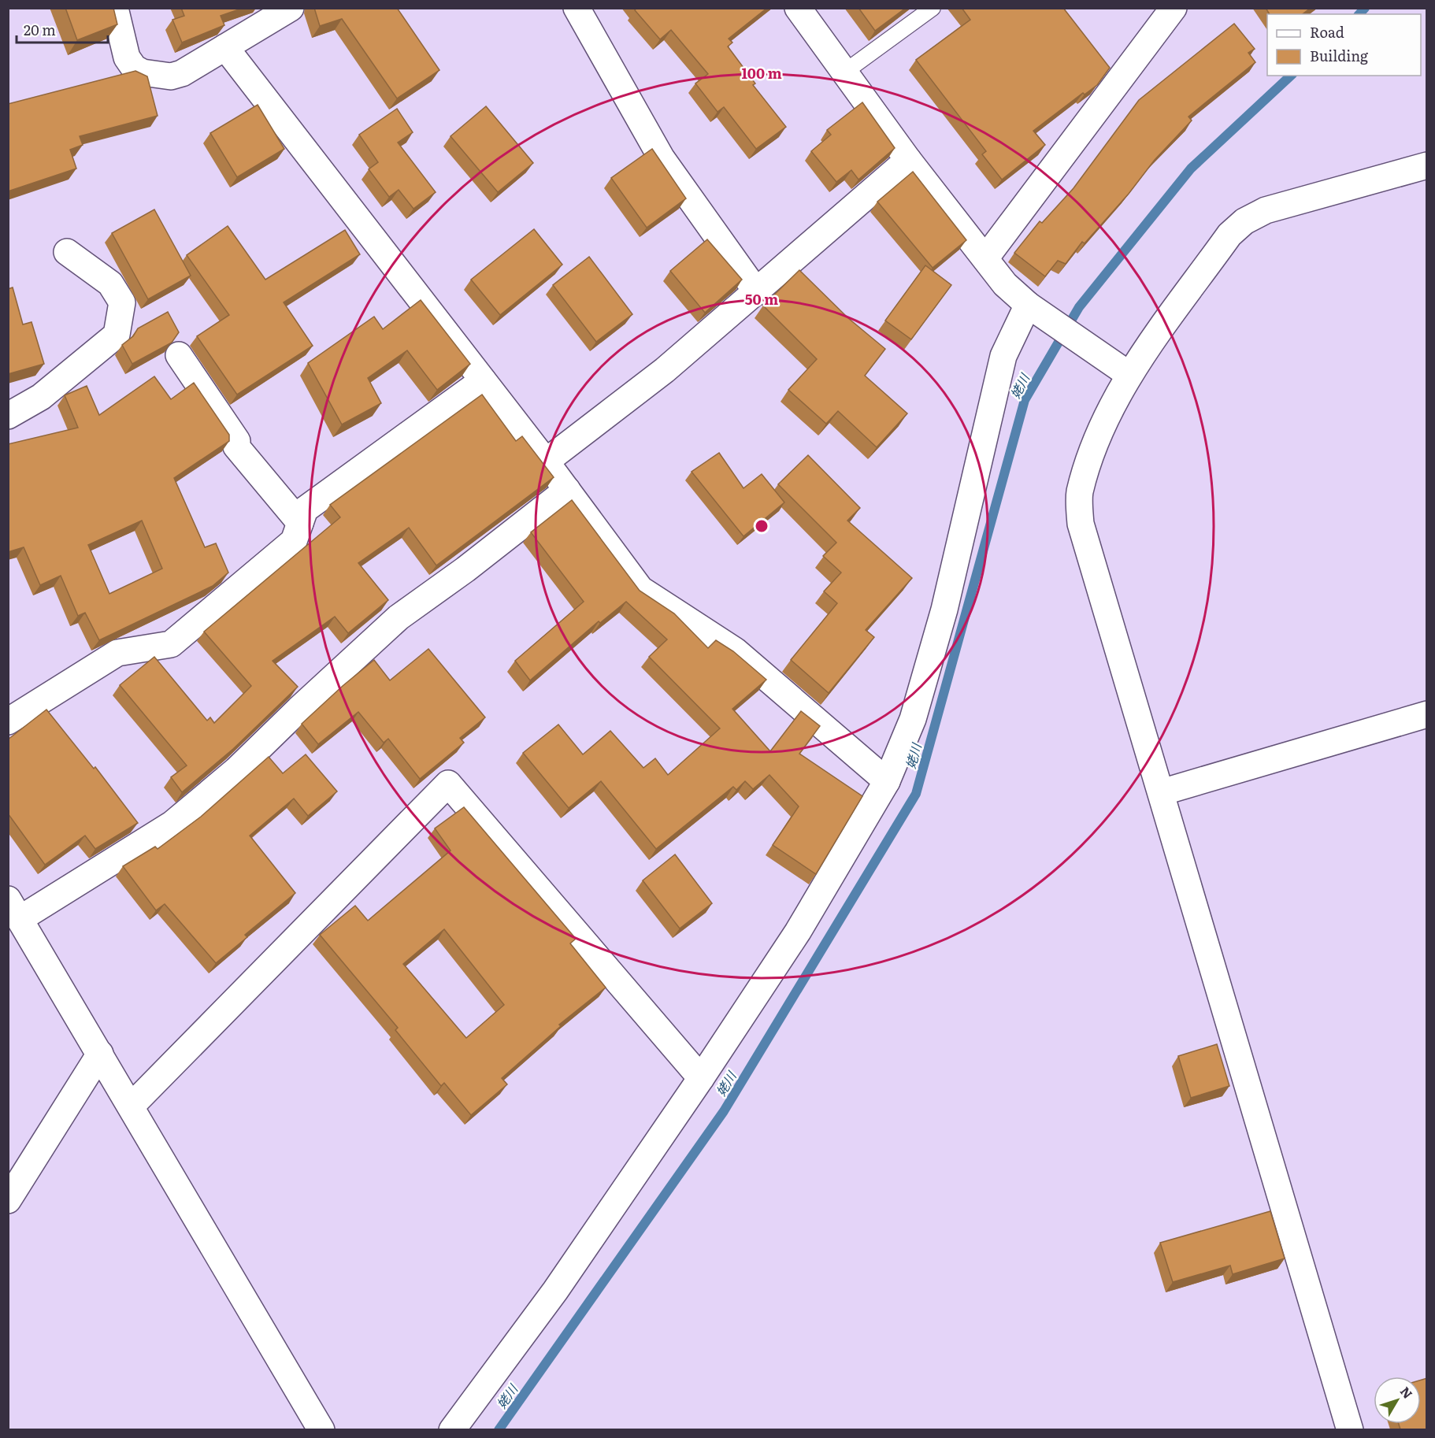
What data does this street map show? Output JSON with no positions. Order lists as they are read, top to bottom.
{
  "water": ["姥川"],
  "legend": ["Road", "Building"],
  "scale_bar": "20 m",
  "north": "top right",
  "rings": ["100 m", "50 m"]
}
